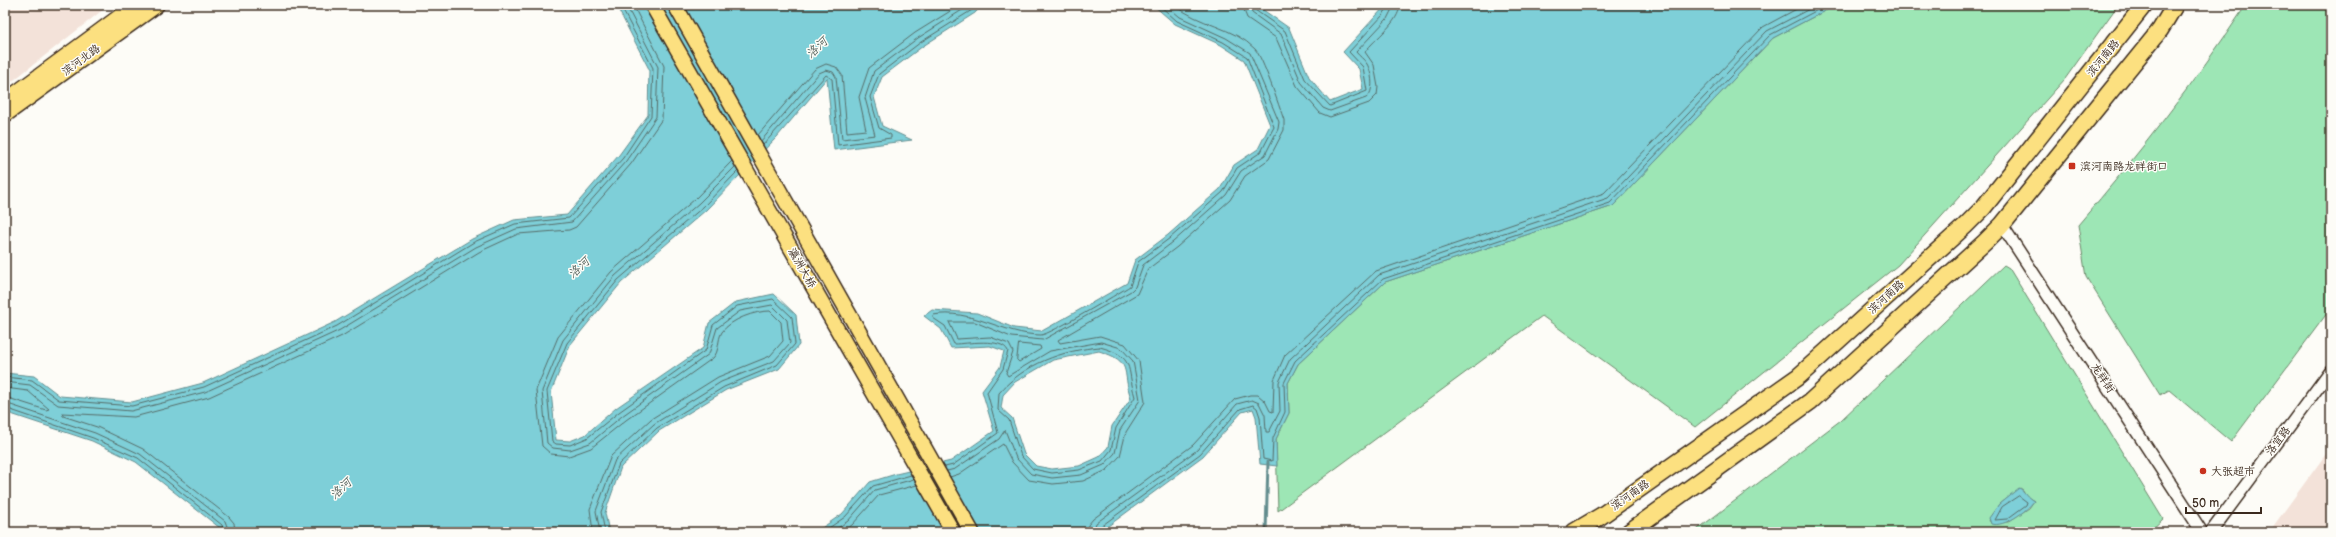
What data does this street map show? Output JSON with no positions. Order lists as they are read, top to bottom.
{
  "streets": {
    "highway": ["滨河南路"],
    "main road": ["滨河北路", "瀛洲大桥"],
    "street": ["龙祥街", "洛宜路"]
  },
  "water": ["洛河"],
  "places": {
    "transit": ["滨河南路龙祥街口"],
    "other": ["大张超市"]
  },
  "scale_bar": "50 m"
}
